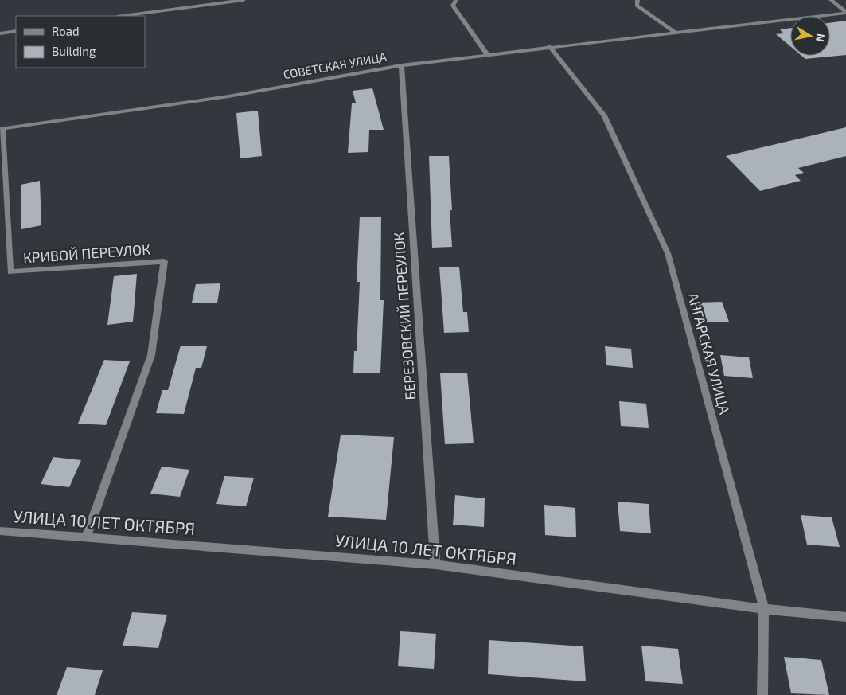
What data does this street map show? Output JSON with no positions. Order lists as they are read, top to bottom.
{
  "streets": {
    "street": [
      "СОВЕТСКАЯ УЛИЦА",
      "КРИВОЙ ПЕРЕУЛОК",
      "БЕРЕЗОВСКИЙ ПЕРЕУЛОК",
      "АНГАРСКАЯ УЛИЦА",
      "УЛИЦА 10 ЛЕТ ОКТЯБРЯ"
    ]
  },
  "crossings": [
    ["СОВЕТСКАЯ УЛИЦА", "КРИВОЙ ПЕРЕУЛОК"],
    ["СОВЕТСКАЯ УЛИЦА", "БЕРЕЗОВСКИЙ ПЕРЕУЛОК"],
    ["СОВЕТСКАЯ УЛИЦА", "АНГАРСКАЯ УЛИЦА"],
    ["КРИВОЙ ПЕРЕУЛОК", "УЛИЦА 10 ЛЕТ ОКТЯБРЯ"],
    ["БЕРЕЗОВСКИЙ ПЕРЕУЛОК", "УЛИЦА 10 ЛЕТ ОКТЯБРЯ"],
    ["АНГАРСКАЯ УЛИЦА", "УЛИЦА 10 ЛЕТ ОКТЯБРЯ"]
  ],
  "legend": ["Road", "Building"],
  "north": "right"
}
